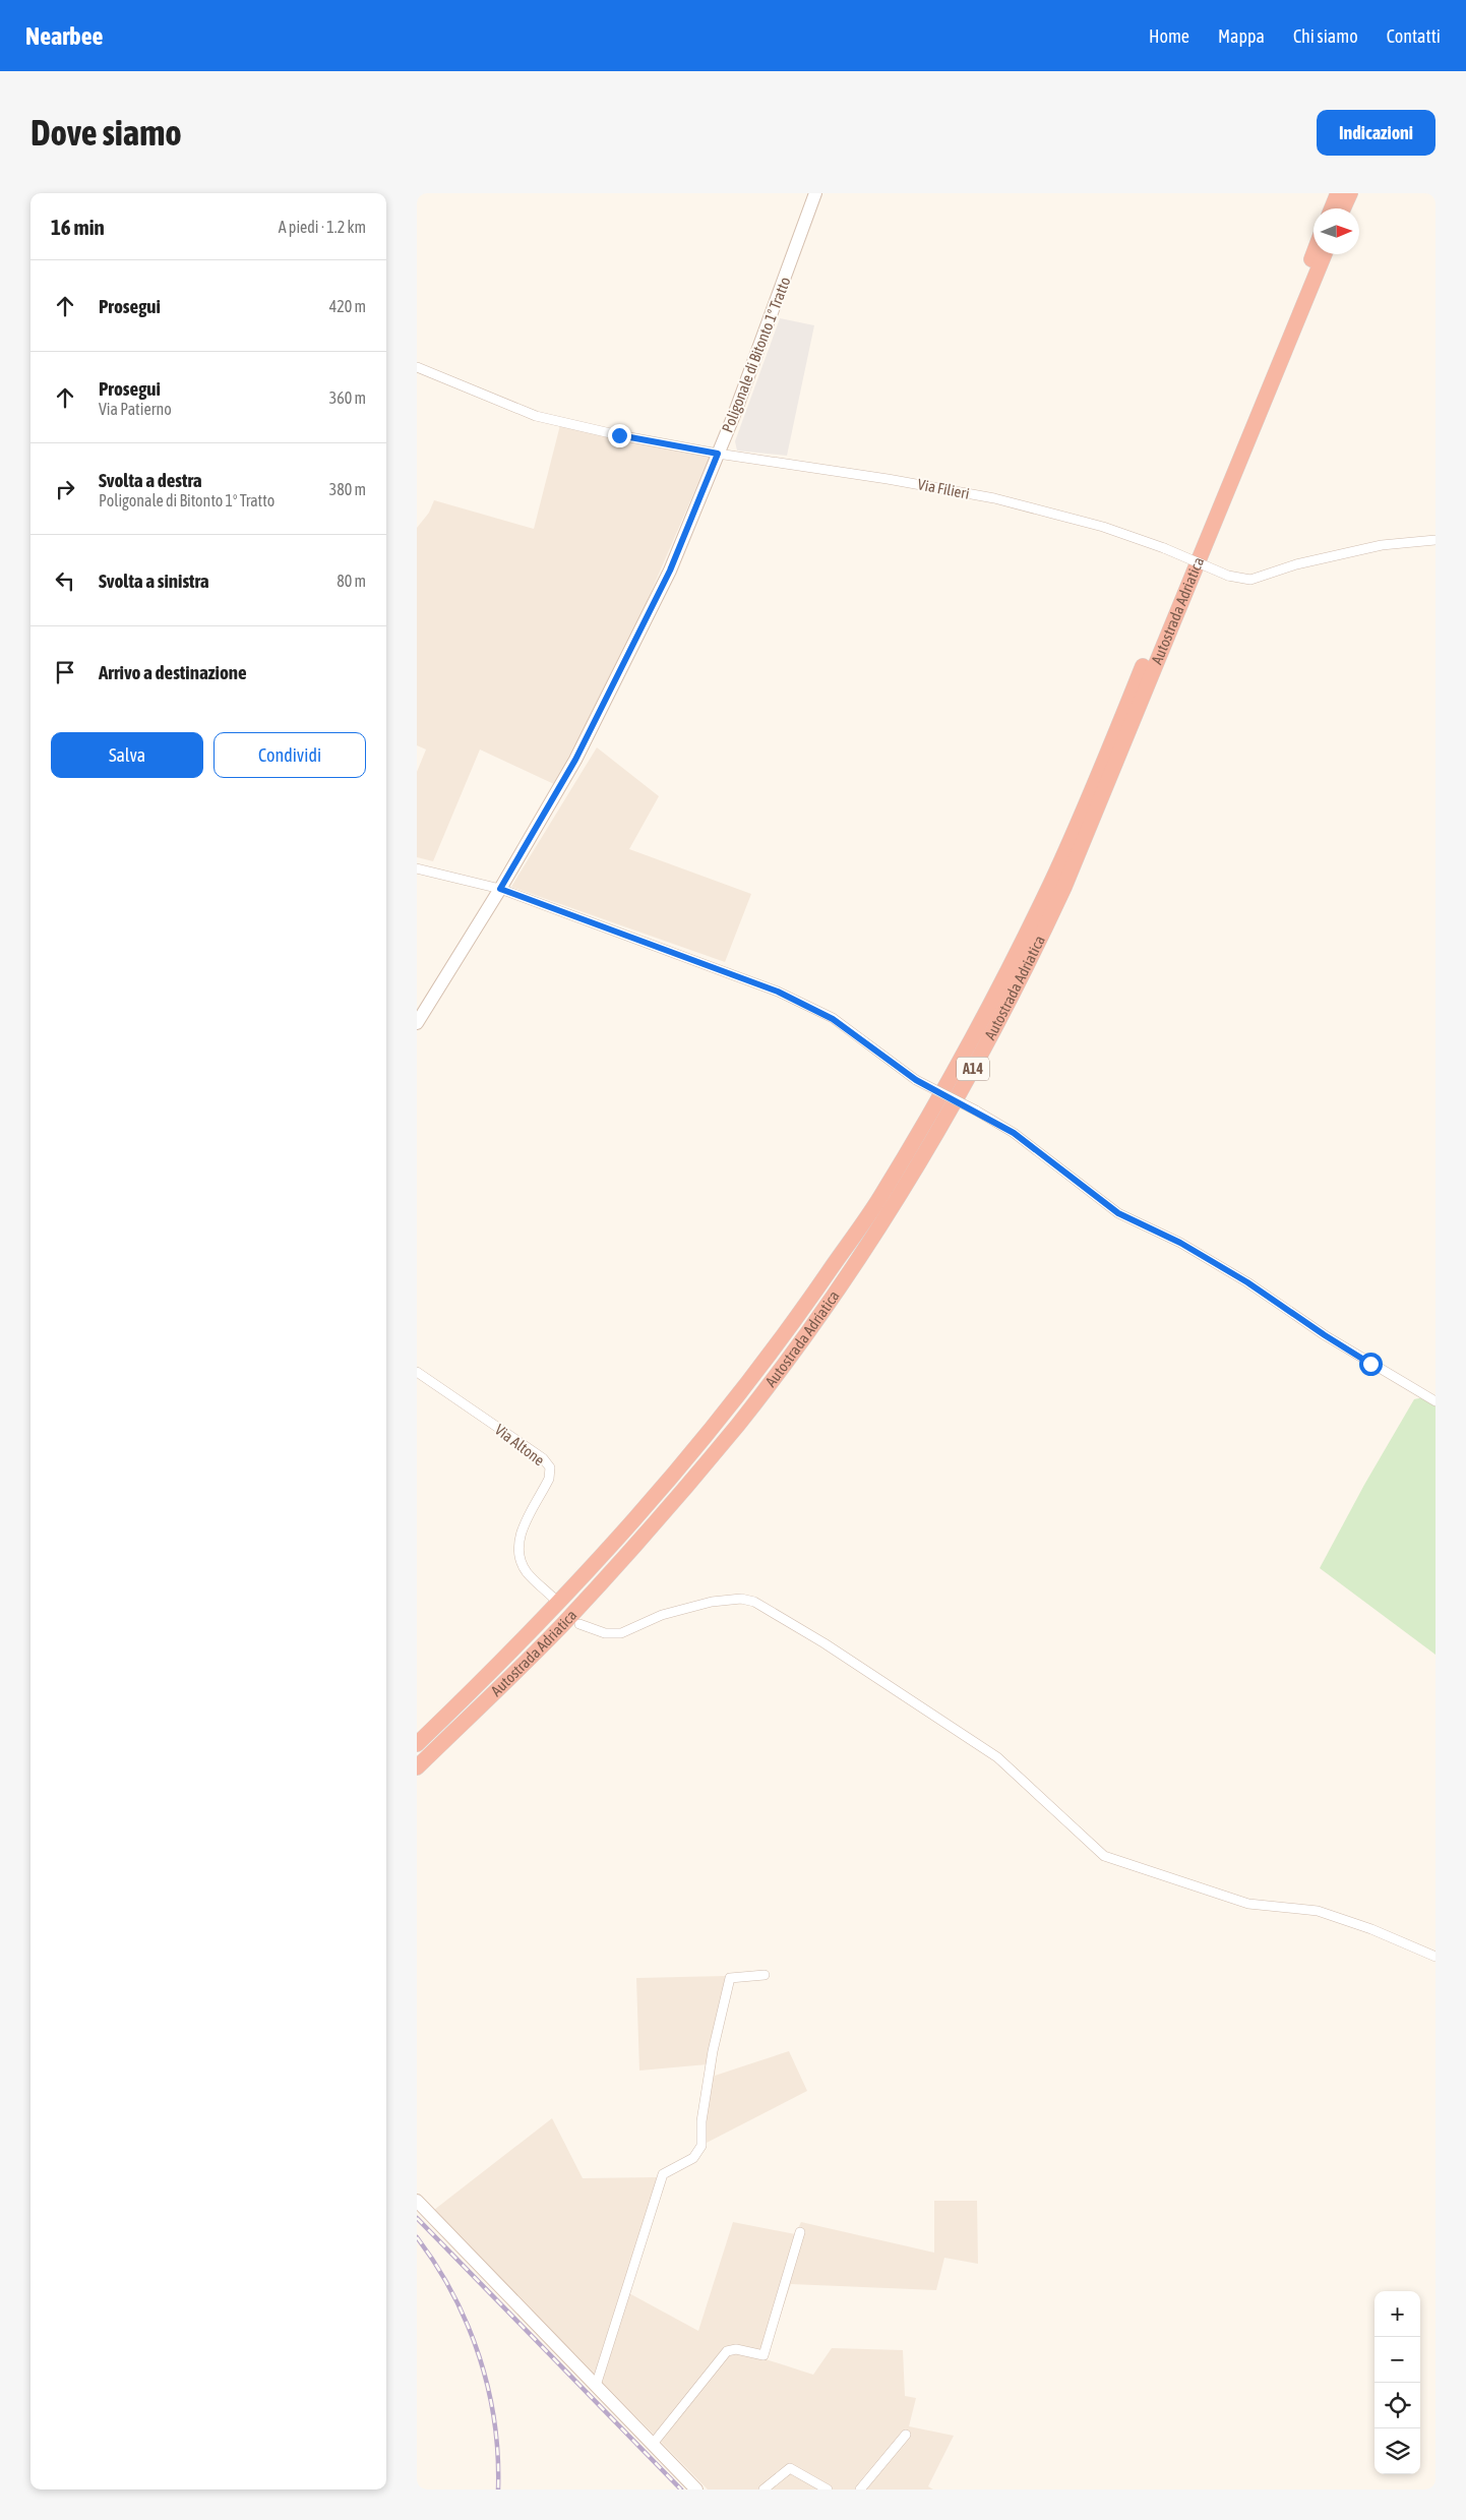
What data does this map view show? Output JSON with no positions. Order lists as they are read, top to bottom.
{
  "streets": {
    "highway": ["Autostrada Adriatica", "A14"],
    "main road": ["Poligonale di Bitonto 1° Tratto"],
    "street": ["Via Filieri", "Via Altone"]
  },
  "crossings": [
    ["Poligonale di Bitonto 1° Tratto", "Via Filieri"]
  ],
  "north": "right",
  "page": {
    "header": "Nearbee",
    "nav": [
      "Home",
      "Mappa",
      "Chi siamo",
      "Contatti"
    ],
    "buttons": [
      "Indicazioni",
      ["Salva", "Condividi"]
    ],
    "title": "Dove siamo",
    "heading": ["16 min", "A piedi · 1.2 km"],
    "list": [
      ["Prosegui", "420 m"],
      ["Prosegui", "Via Patierno", "360 m"],
      ["Svolta a destra", "Poligonale di Bitonto 1° Tratto", "380 m"],
      ["Svolta a sinistra", "80 m"],
      "Arrivo a destinazione"
    ],
    "map_buttons": ["+", "−"]
  }
}
